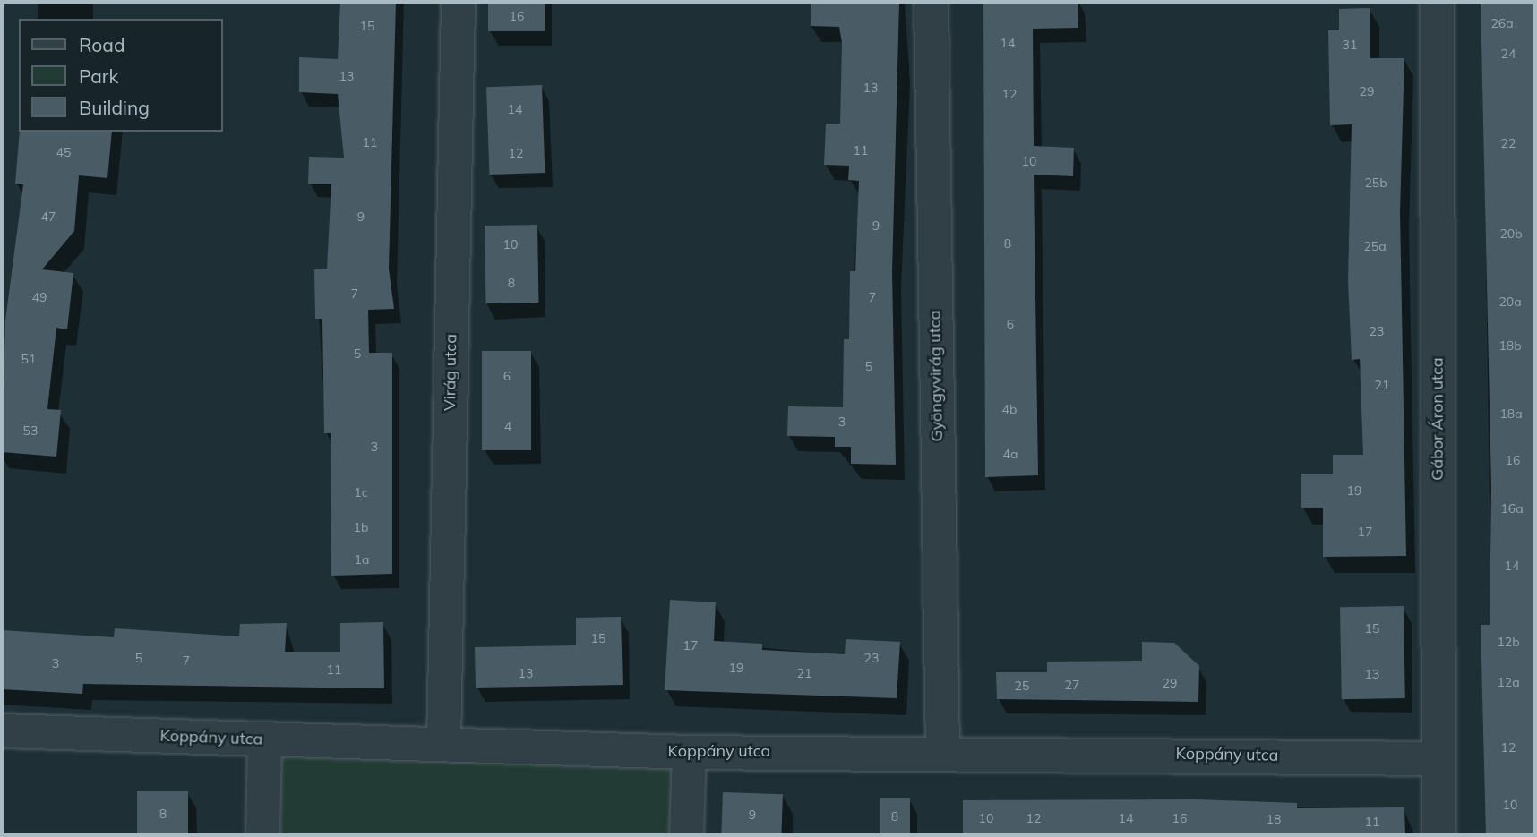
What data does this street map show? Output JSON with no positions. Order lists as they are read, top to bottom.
{
  "streets": {
    "street": [
      "Virág utca",
      "Gyöngyvirág utca",
      "Gábor Áron utca",
      "Koppány utca"
    ]
  },
  "crossings": [
    ["Virág utca", "Koppány utca"],
    ["Gyöngyvirág utca", "Koppány utca"],
    ["Gábor Áron utca", "Koppány utca"]
  ],
  "house_numbers": [
    "16",
    "26a",
    "15",
    "14",
    "31",
    "24",
    "13",
    "13",
    "29",
    "12",
    "14",
    "11",
    "22",
    "11",
    "45",
    "12",
    "10",
    "25b",
    "47",
    "9",
    "9",
    "20b",
    "8",
    "10",
    "25a",
    "8",
    "7",
    "49",
    "7",
    "20a",
    "6",
    "23",
    "18b",
    "5",
    "51",
    "5",
    "6",
    "21",
    "4b",
    "18a",
    "3",
    "4",
    "53",
    "3",
    "4a",
    "16",
    "19",
    "1c",
    "16a",
    "1b",
    "17",
    "1a",
    "14",
    "15",
    "15",
    "12b",
    "17",
    "5",
    "23",
    "7",
    "3",
    "19",
    "11",
    "13",
    "21",
    "13",
    "12a",
    "29",
    "27",
    "25",
    "12",
    "10",
    "8",
    "9",
    "8",
    "10",
    "12",
    "14",
    "16",
    "18",
    "11"
  ],
  "legend": ["Road", "Park", "Building"]
}
